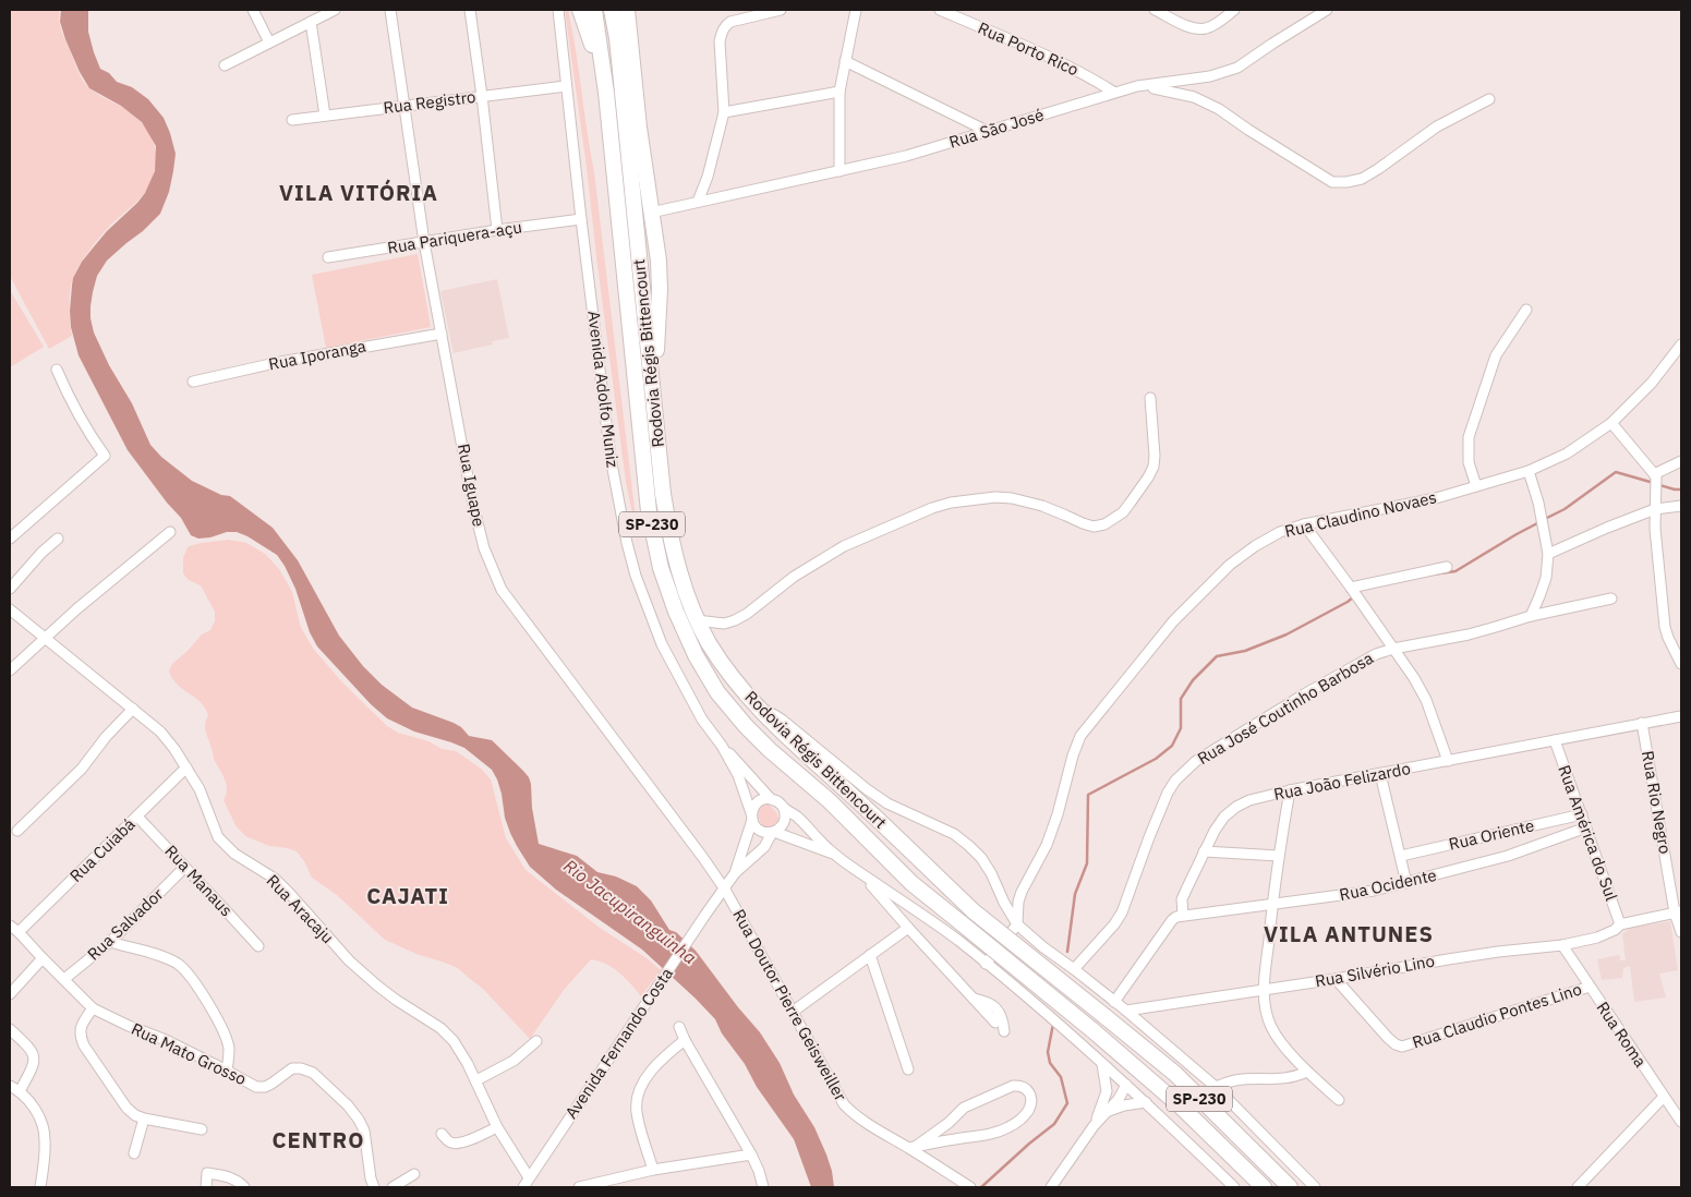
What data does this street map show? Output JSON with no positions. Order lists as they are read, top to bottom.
{
  "streets": {
    "highway": ["Rodovia Régis Bittencourt", "SP-230"],
    "street": [
      "Rua Porto Rico",
      "Rua Registro",
      "Rua São José",
      "Rua Pariquera-açu",
      "Rua Iporanga",
      "Avenida Adolfo Muniz",
      "Rua Iguape",
      "Rua Claudino Novaes",
      "Rua José Coutinho Barbosa",
      "Rua João Felizardo",
      "Rua Rio Negro",
      "Rua América do Sul",
      "Rua Oriente",
      "Rua Cuiabá",
      "Rua Manaus",
      "Rua Ocidente",
      "Rua Aracaju",
      "Rua Salvador",
      "Rua Silvério Lino",
      "Rua Doutor Pierre Geisweiller",
      "Rua Claudio Pontes Lino",
      "Rua Roma",
      "Avenida Fernando Costa",
      "Rua Mato Grosso"
    ]
  },
  "crossings": [
    ["Rua Porto Rico", "Rua São José"],
    ["Rua Registro", "Avenida Adolfo Muniz"],
    ["Rua Registro", "Rua Iguape"],
    ["Rua Pariquera-açu", "Avenida Adolfo Muniz"],
    ["Rua Pariquera-açu", "Rua Iguape"],
    ["Rua Iporanga", "Rua Iguape"],
    ["Rua Iguape", "Rua Doutor Pierre Geisweiller"],
    ["Rua Iguape", "Avenida Fernando Costa"],
    ["Rua João Felizardo", "Rua Rio Negro"],
    ["Rua João Felizardo", "Rua América do Sul"],
    ["Rua João Felizardo", "Rua Ocidente"],
    ["Rua Rio Negro", "Rua Silvério Lino"],
    ["Rua América do Sul", "Rua Oriente"],
    ["Rua América do Sul", "Rua Ocidente"],
    ["Rua América do Sul", "Rua Silvério Lino"],
    ["Rua Cuiabá", "Rua Manaus"],
    ["Rua Cuiabá", "Rua Aracaju"],
    ["Rua Cuiabá", "Rua Mato Grosso"],
    ["Rua Manaus", "Rua Salvador"],
    ["Rua Aracaju", "Avenida Fernando Costa"],
    ["Rua Salvador", "Rua Mato Grosso"],
    ["Rua Silvério Lino", "Rua Claudio Pontes Lino"],
    ["Rua Silvério Lino", "Rua Roma"],
    ["Rua Doutor Pierre Geisweiller", "Avenida Fernando Costa"],
    ["Rua Claudio Pontes Lino", "Rua Roma"]
  ],
  "districts": [
    "VILA VITÓRIA",
    "CAJATI",
    "VILA ANTUNES",
    "CENTRO"
  ],
  "water": ["Rio Jacupiranguinha"]
}
